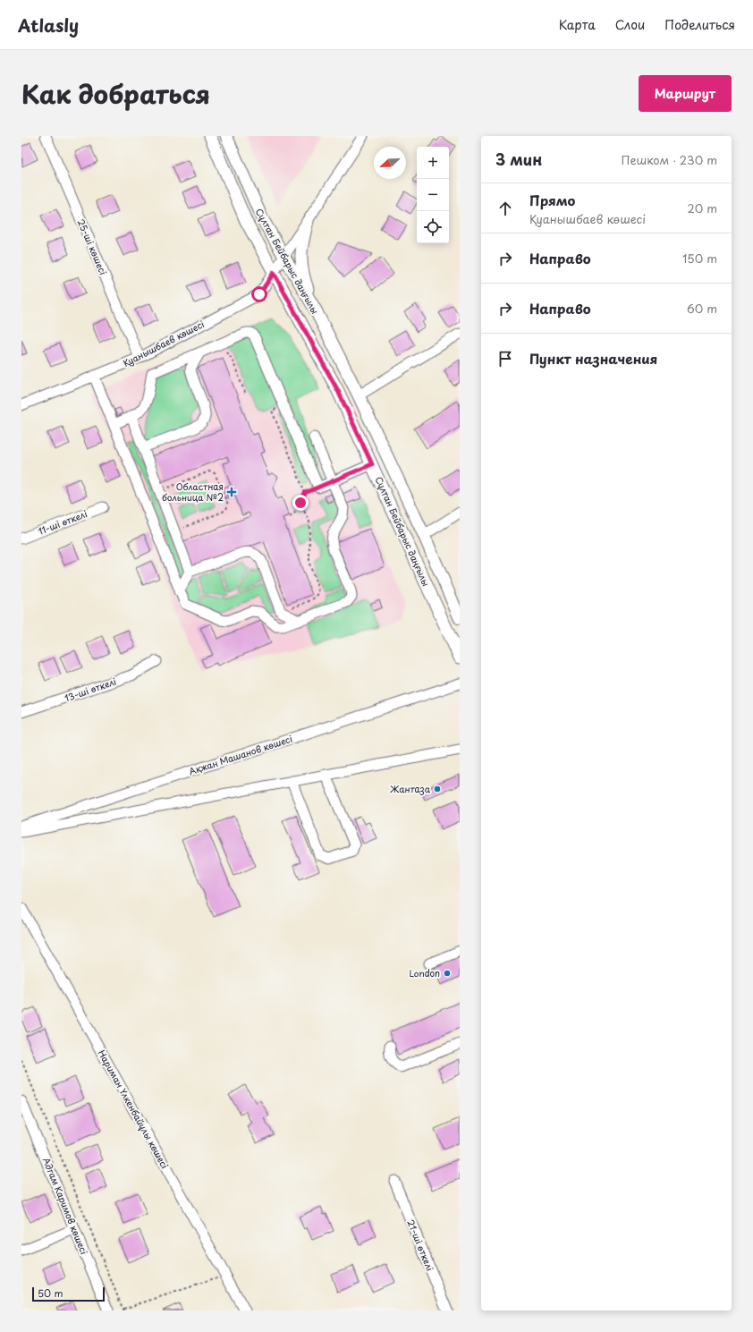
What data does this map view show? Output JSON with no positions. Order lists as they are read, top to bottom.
{
  "streets": {
    "main road": ["Сұлтан Бейбарыс даңғылы"],
    "street": [
      "25-ші көшесі",
      "Қуанышбаев көшесі",
      "11-ші өткелі",
      "13-ші өткелі",
      "Ақжан Машанов көшесі",
      "Нариман Үлкенбайұлы көшесі",
      "Адгам Каримов көшесі",
      "21-ші өткелі"
    ]
  },
  "crossings": [
    ["25-ші көшесі", "Қуанышбаев көшесі"],
    ["Сұлтан Бейбарыс даңғылы", "Қуанышбаев көшесі"]
  ],
  "places": {
    "health": ["Областная больница №2"],
    "other": ["Жантаза", "London"]
  },
  "scale_bar": "50 m",
  "north": "bottom left",
  "page": {
    "header": "Atlasly",
    "nav": ["Карта", "Слои", "Поделиться"],
    "title": "Как добраться",
    "buttons": "Маршрут",
    "heading": ["3 мин", "Пешком · 230 m"],
    "map_buttons": ["+", "−"],
    "list": [
      ["Прямо", "Қуанышбаев көшесі", "20 m"],
      ["Направо", "150 m"],
      ["Направо", "60 m"],
      "Пункт назначения"
    ],
    "scale": "50 m"
  }
}
